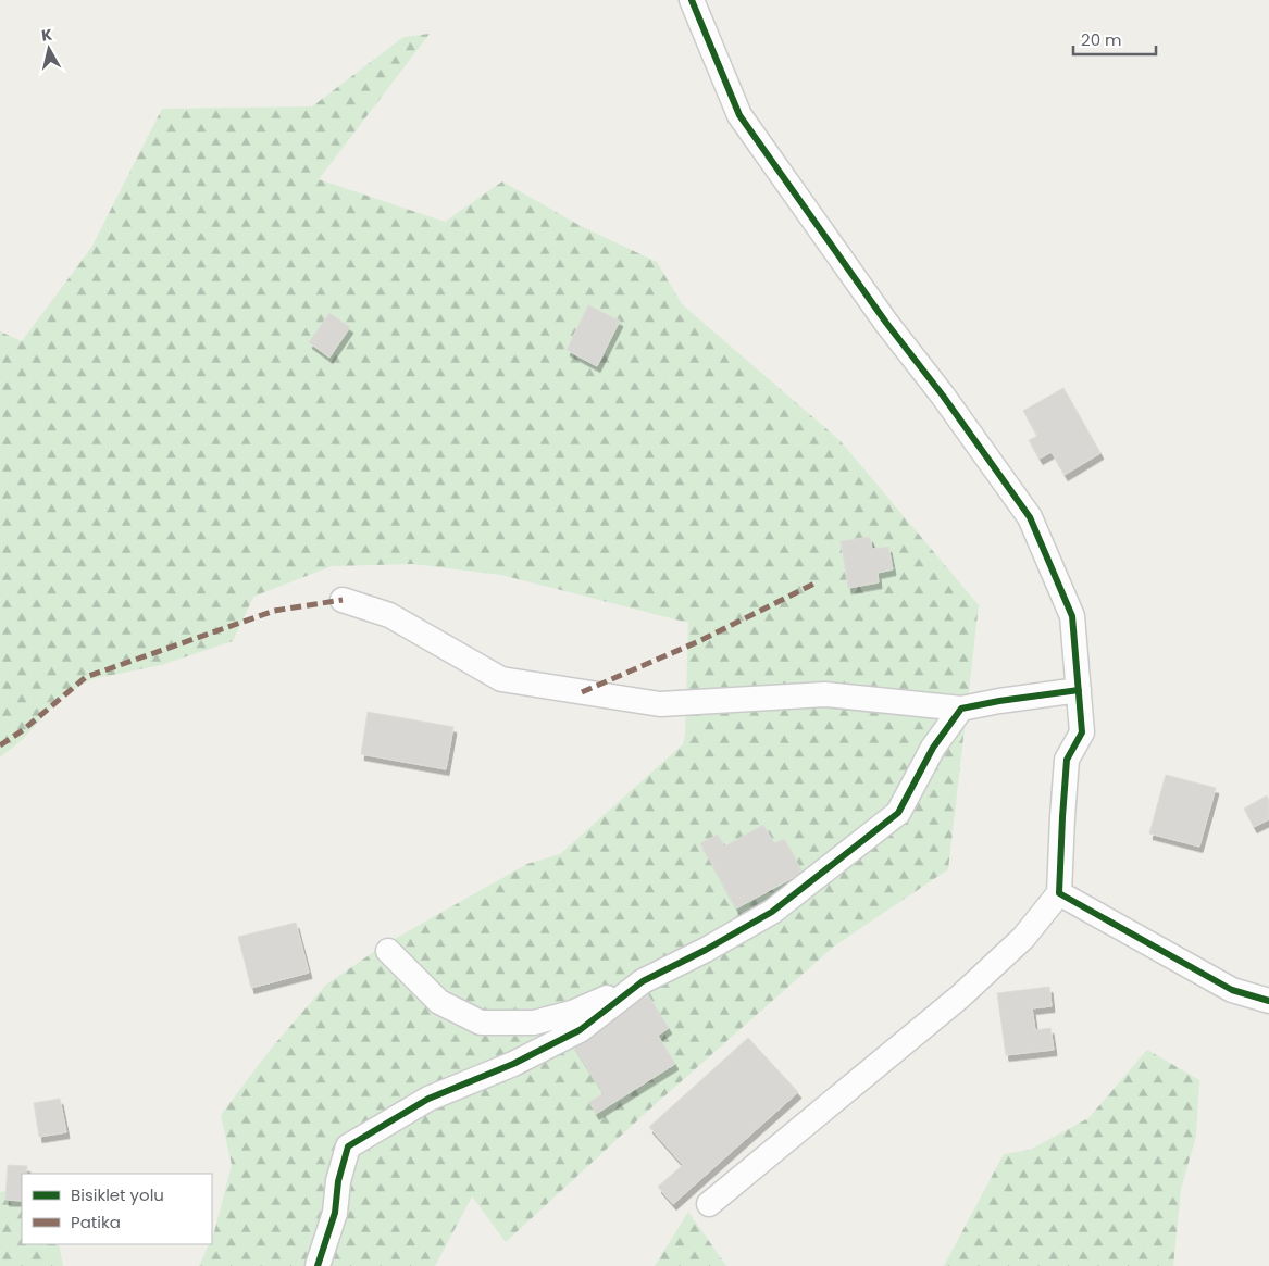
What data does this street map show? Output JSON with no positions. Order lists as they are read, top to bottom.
{
  "legend": ["Bisiklet yolu", "Patika"],
  "scale_bar": "20 m",
  "north": "top"
}
